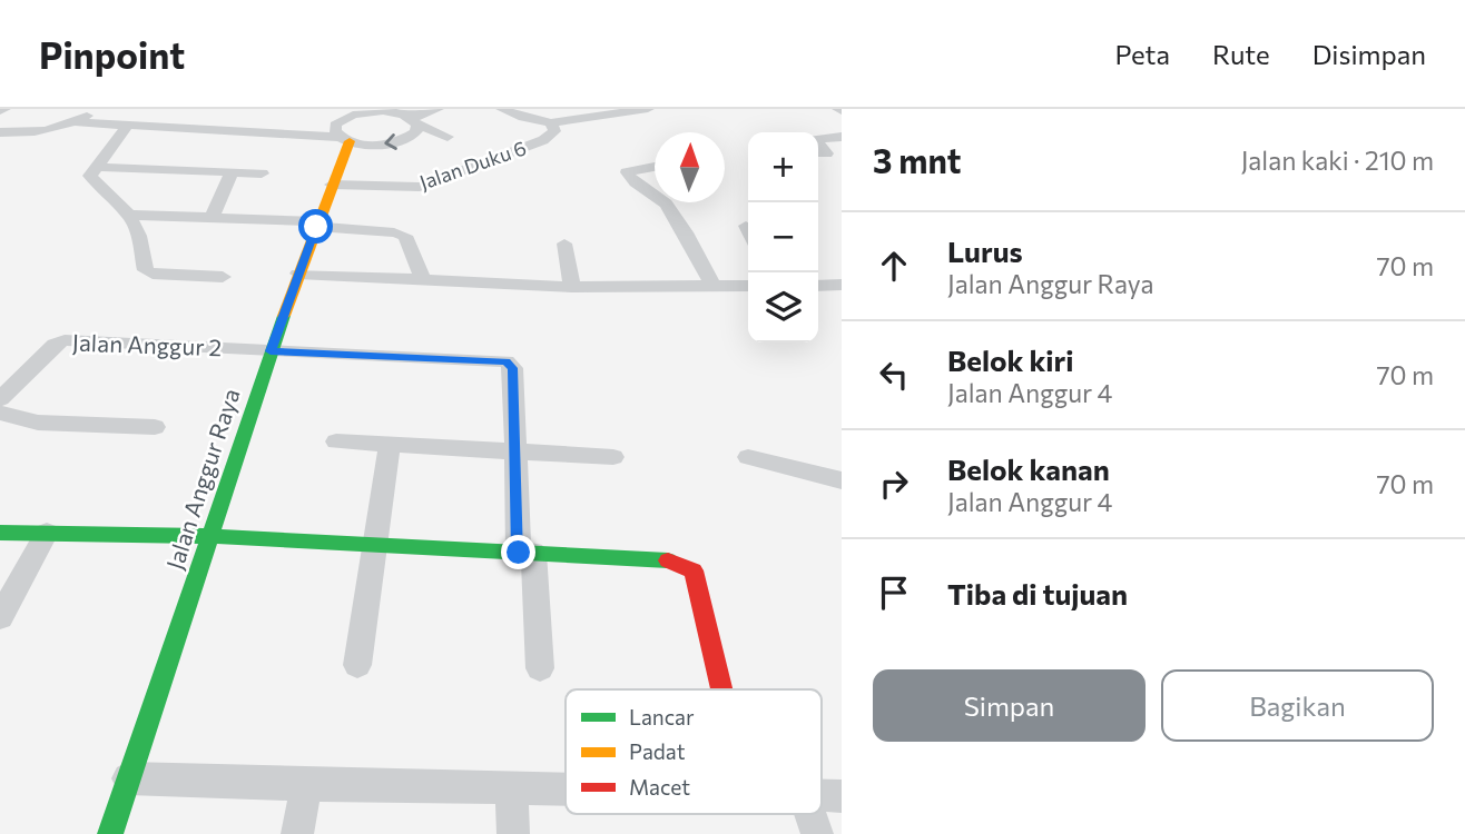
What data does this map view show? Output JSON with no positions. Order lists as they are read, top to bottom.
{
  "streets": {
    "street": ["Jalan Duku 6", "Jalan Anggur 2", "Jalan Anggur Raya"]
  },
  "crossings": [
    ["Jalan Duku 6", "Jalan Anggur Raya"],
    ["Jalan Anggur 2", "Jalan Anggur Raya"]
  ],
  "legend": ["Lancar", "Padat", "Macet"],
  "north": "top",
  "page": {
    "header": "Pinpoint",
    "nav": ["Peta", "Rute", "Disimpan"],
    "heading": ["3 mnt", "Jalan kaki · 210 m"],
    "map_buttons": ["+", "−"],
    "list": [
      ["Lurus", "Jalan Anggur Raya", "70 m"],
      ["Belok kiri", "Jalan Anggur 4", "70 m"],
      ["Belok kanan", "Jalan Anggur 4", "70 m"],
      "Tiba di tujuan"
    ],
    "buttons": ["Simpan", "Bagikan"]
  }
}
